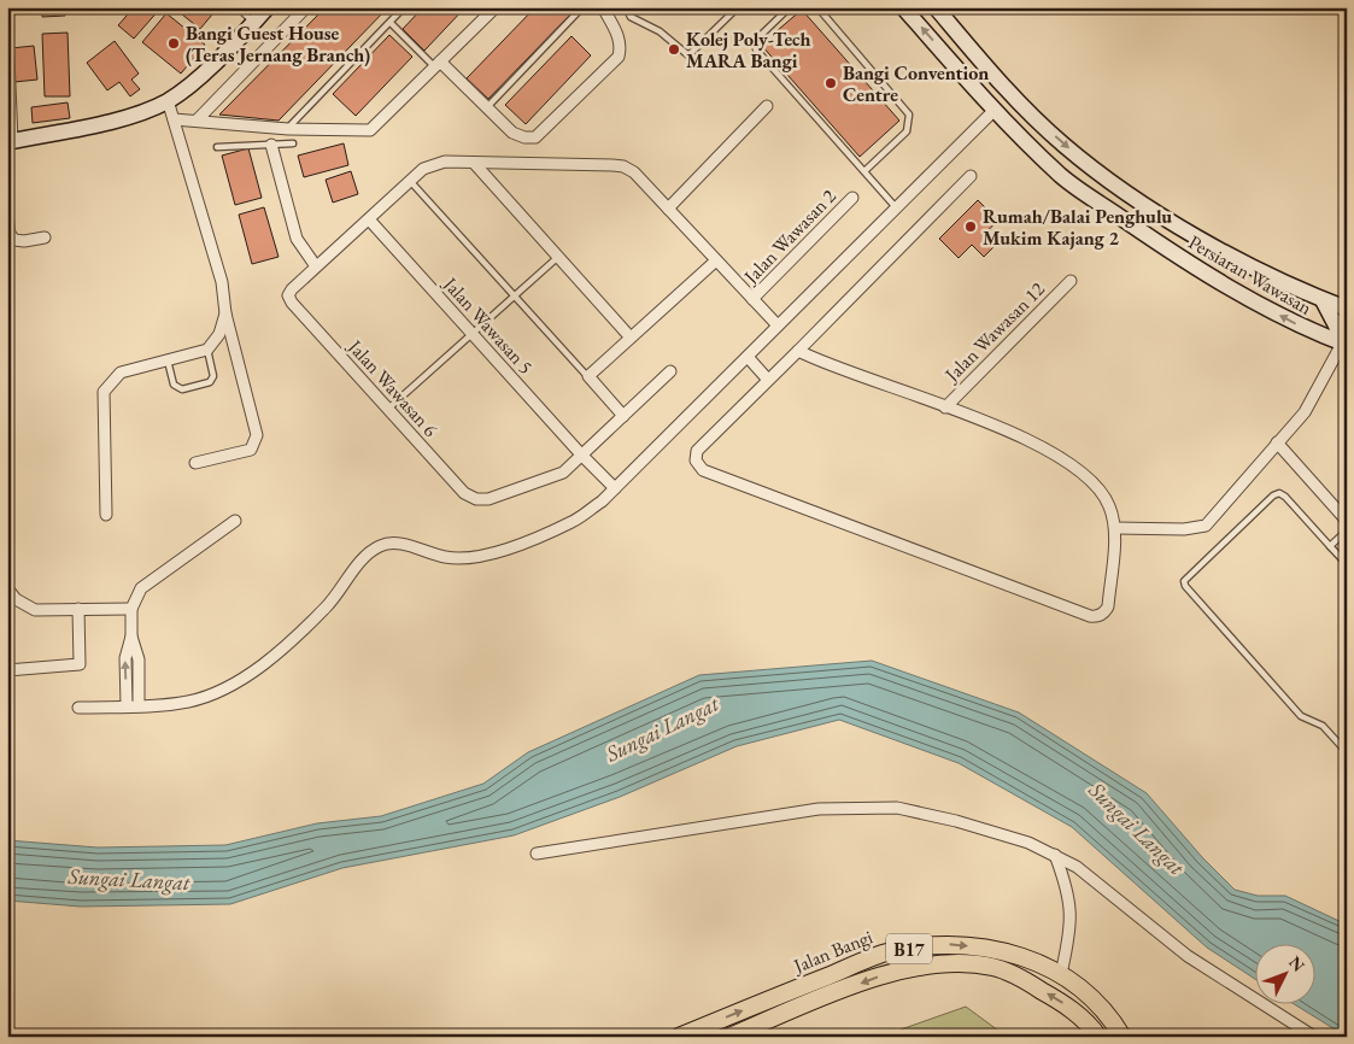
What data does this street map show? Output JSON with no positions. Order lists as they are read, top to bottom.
{
  "streets": {
    "main road": ["Persiaran Wawasan", "B17", "Jalan Bangi"],
    "street": [
      "Jalan Wawasan 2",
      "Jalan Wawasan 5",
      "Jalan Wawasan 12",
      "Jalan Wawasan 6"
    ]
  },
  "crossings": [
    ["Jalan Wawasan 5", "Jalan Wawasan 6"]
  ],
  "water": ["Sungai Langat"],
  "places": [
    "Bangi Guest House (Teras Jernang Branch)",
    "Kolej Poly-Tech MARA Bangi",
    "Bangi Convention Centre",
    "Rumah/Balai Penghulu Mukim Kajang 2"
  ],
  "north": "top right"
}
